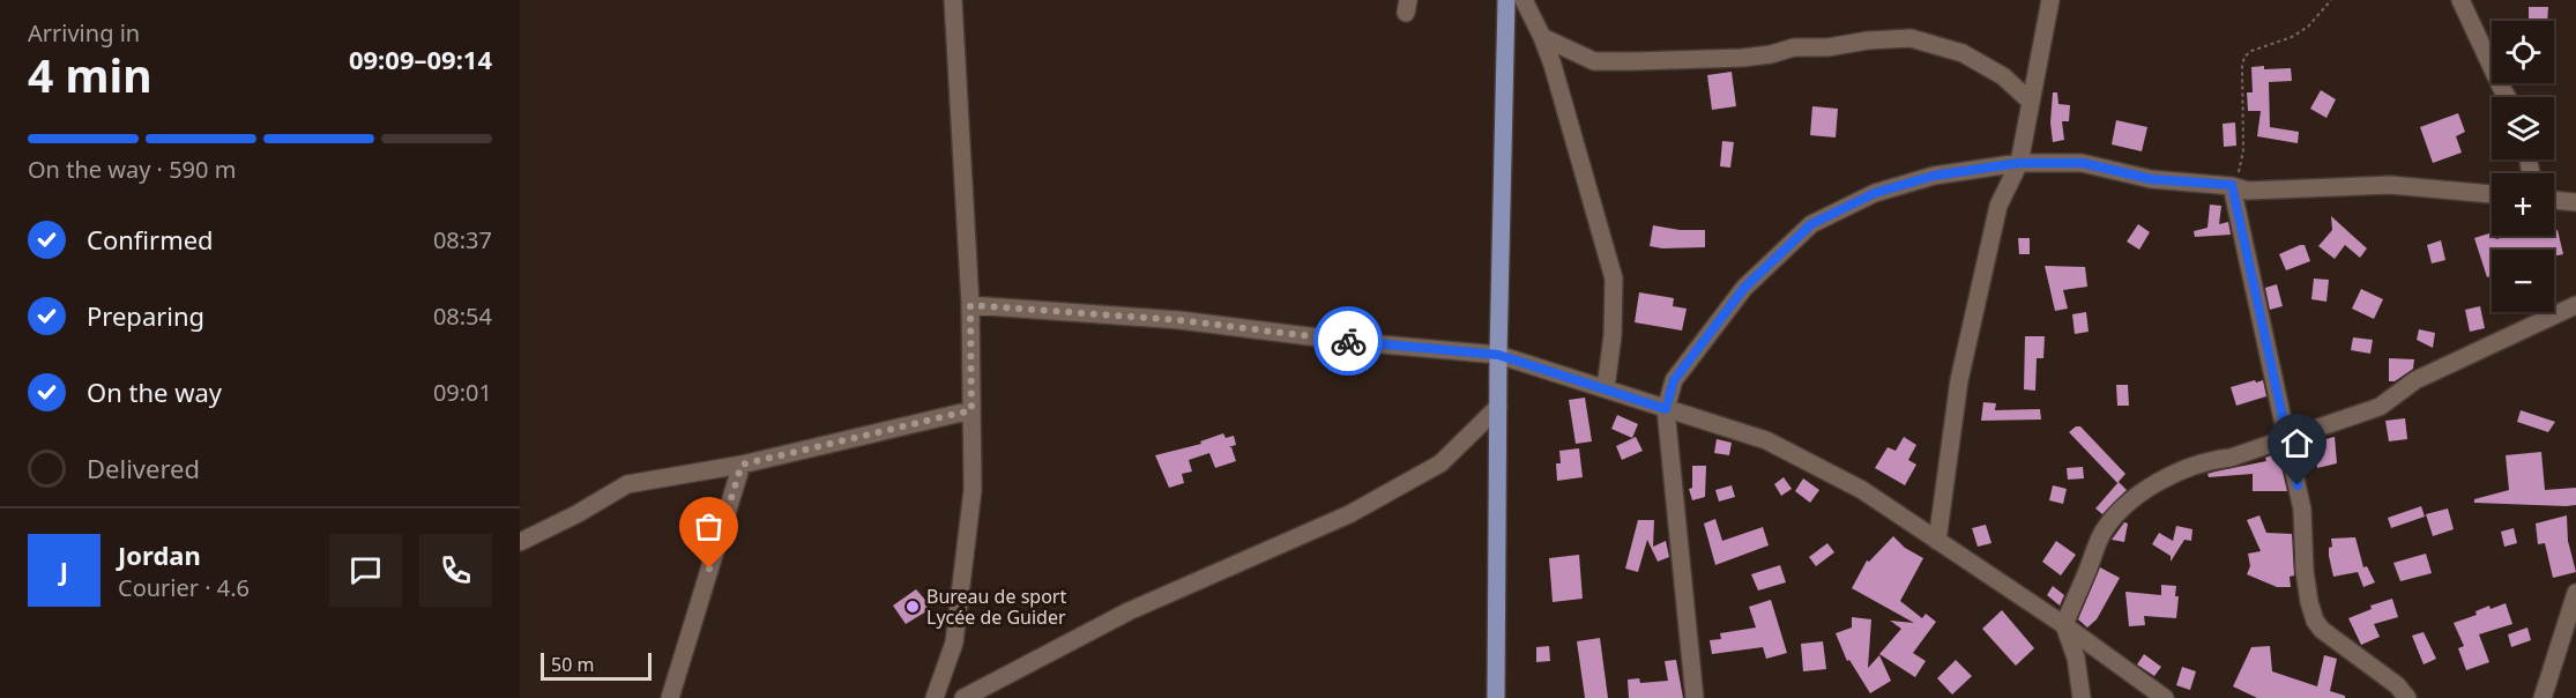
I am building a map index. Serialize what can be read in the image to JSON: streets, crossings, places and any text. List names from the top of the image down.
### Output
{
  "places": ["Bureau de sport Lycée de Guider"],
  "scale_bar": "50 m",
  "page": {
    "heading": ["4 min", "Arriving in", "09:09–09:14"],
    "panel": ["Jordan", "Courier · 4.6"],
    "map_buttons": ["+", "−"],
    "bar": "On the way · 590 m",
    "list": [
      ["Confirmed", "08:37"],
      ["Preparing", "08:54"],
      ["On the way", "09:01"],
      "Delivered"
    ],
    "round": "J",
    "scale": "50 m"
  }
}
